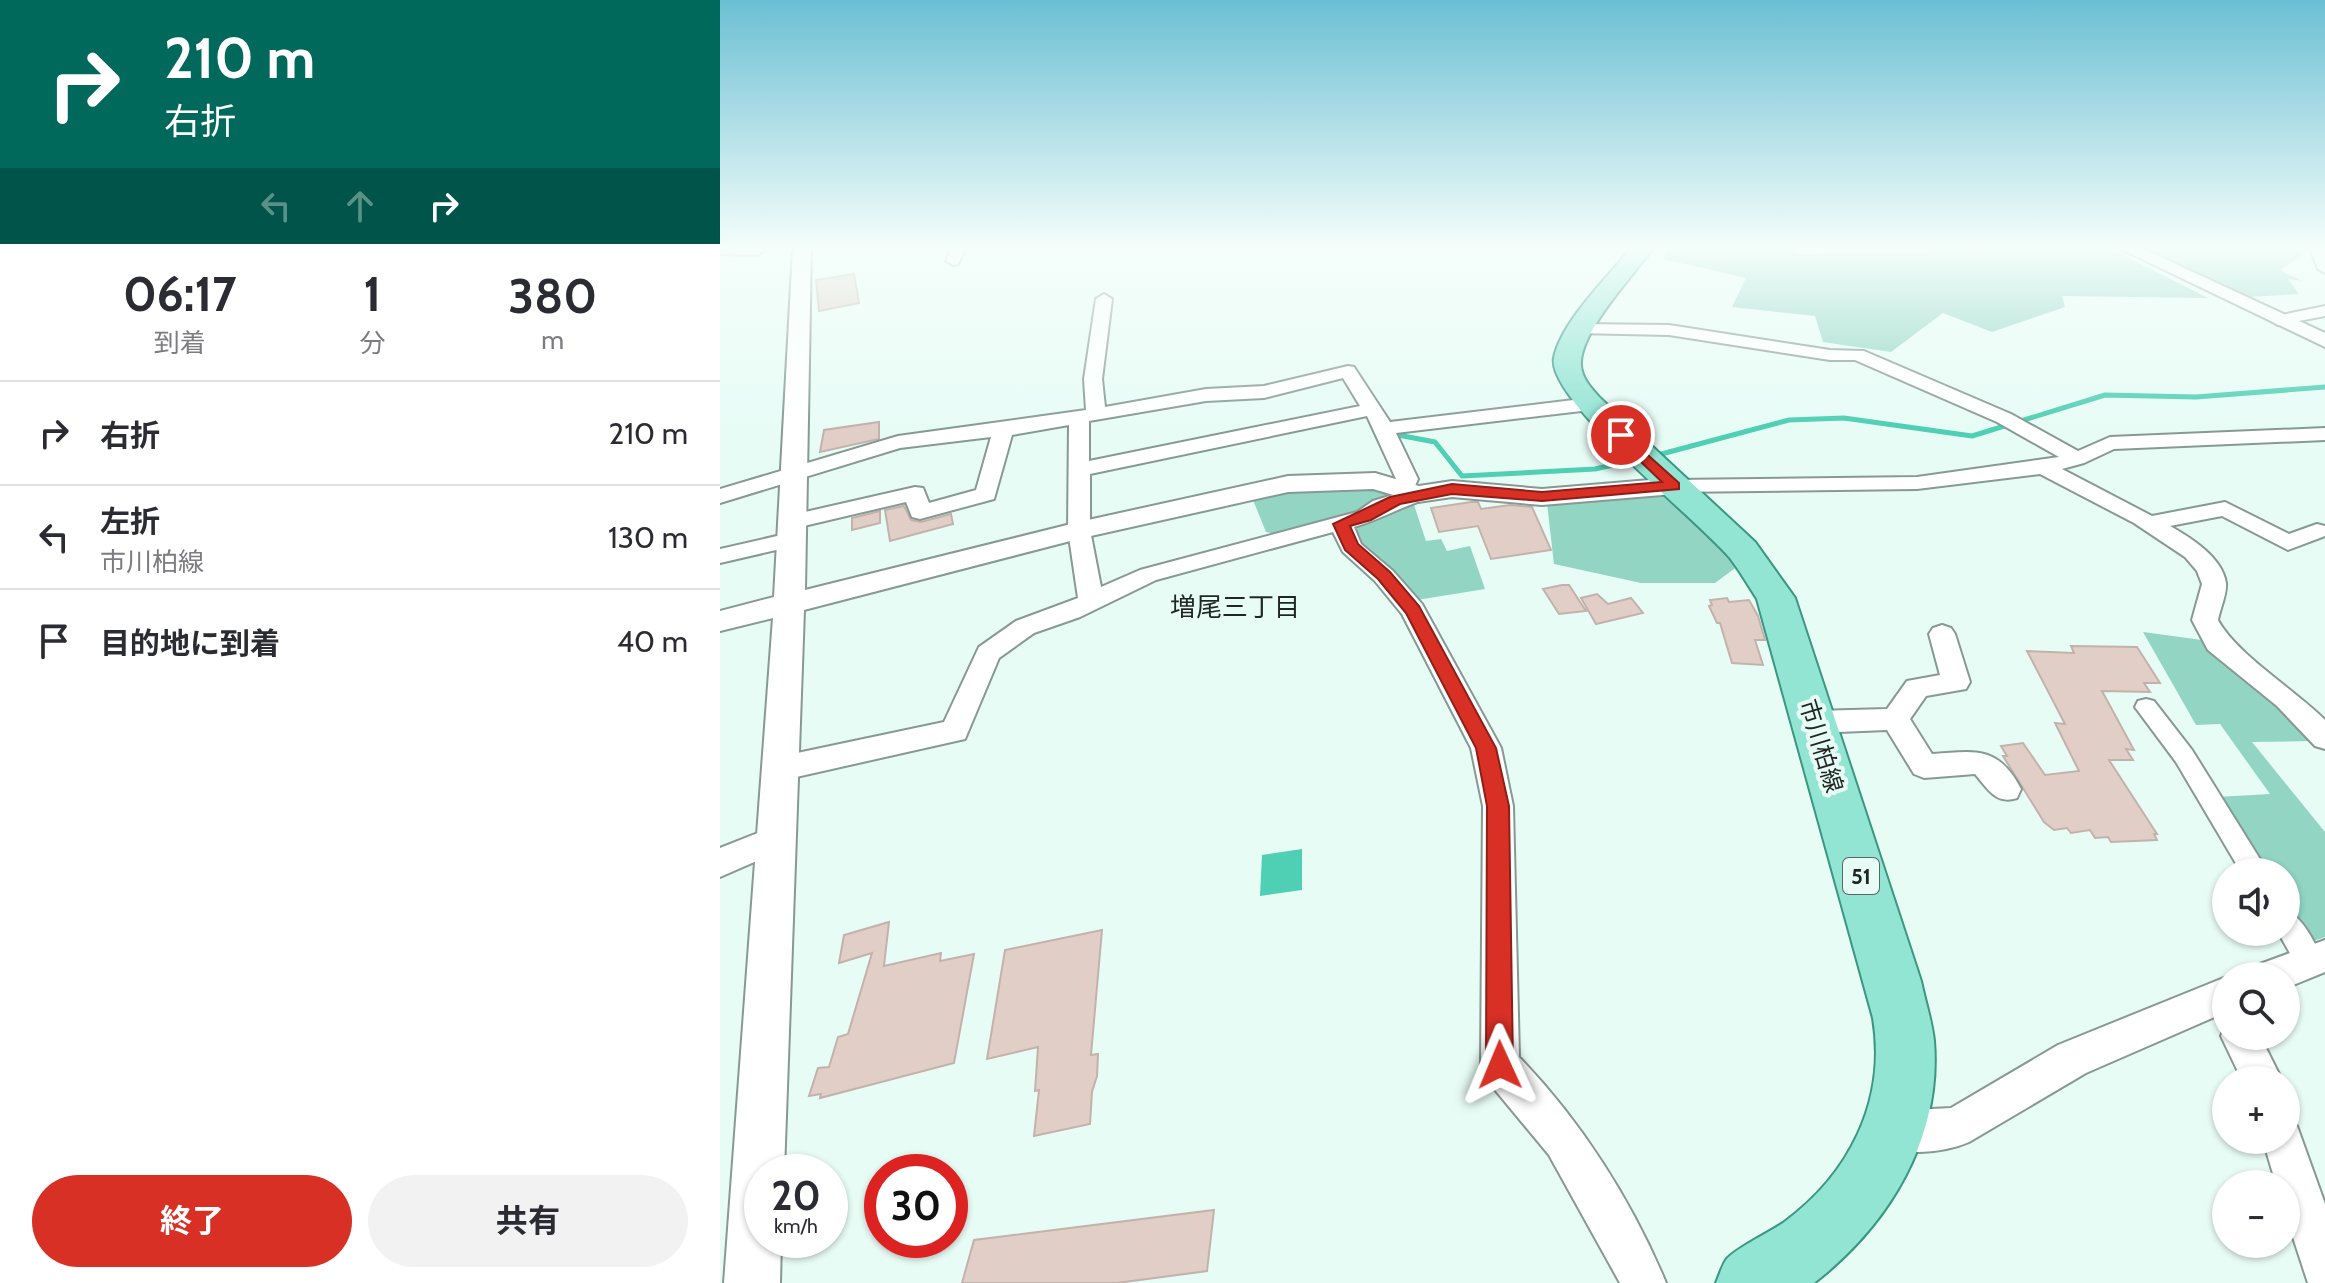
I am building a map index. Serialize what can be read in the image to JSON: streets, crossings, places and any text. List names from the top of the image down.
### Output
{
  "streets": {
    "main road": ["市川柏線", "51"]
  },
  "districts": ["増尾三丁目"],
  "page": {
    "turn": ["210 m", "右折"],
    "eta": [
      "06:17",
      "到着",
      "1",
      "分",
      "380",
      "m"
    ],
    "list": [
      {
        "name": "右折",
        "value": "210 m"
      },
      {
        "name": "左折",
        "note": "市川柏線",
        "value": "130 m"
      },
      {
        "name": "目的地に到着",
        "value": "40 m"
      }
    ],
    "map_buttons": ["+", "−"],
    "speed": "20 km/h",
    "limit": "30",
    "buttons": ["終了", "共有"]
  }
}
